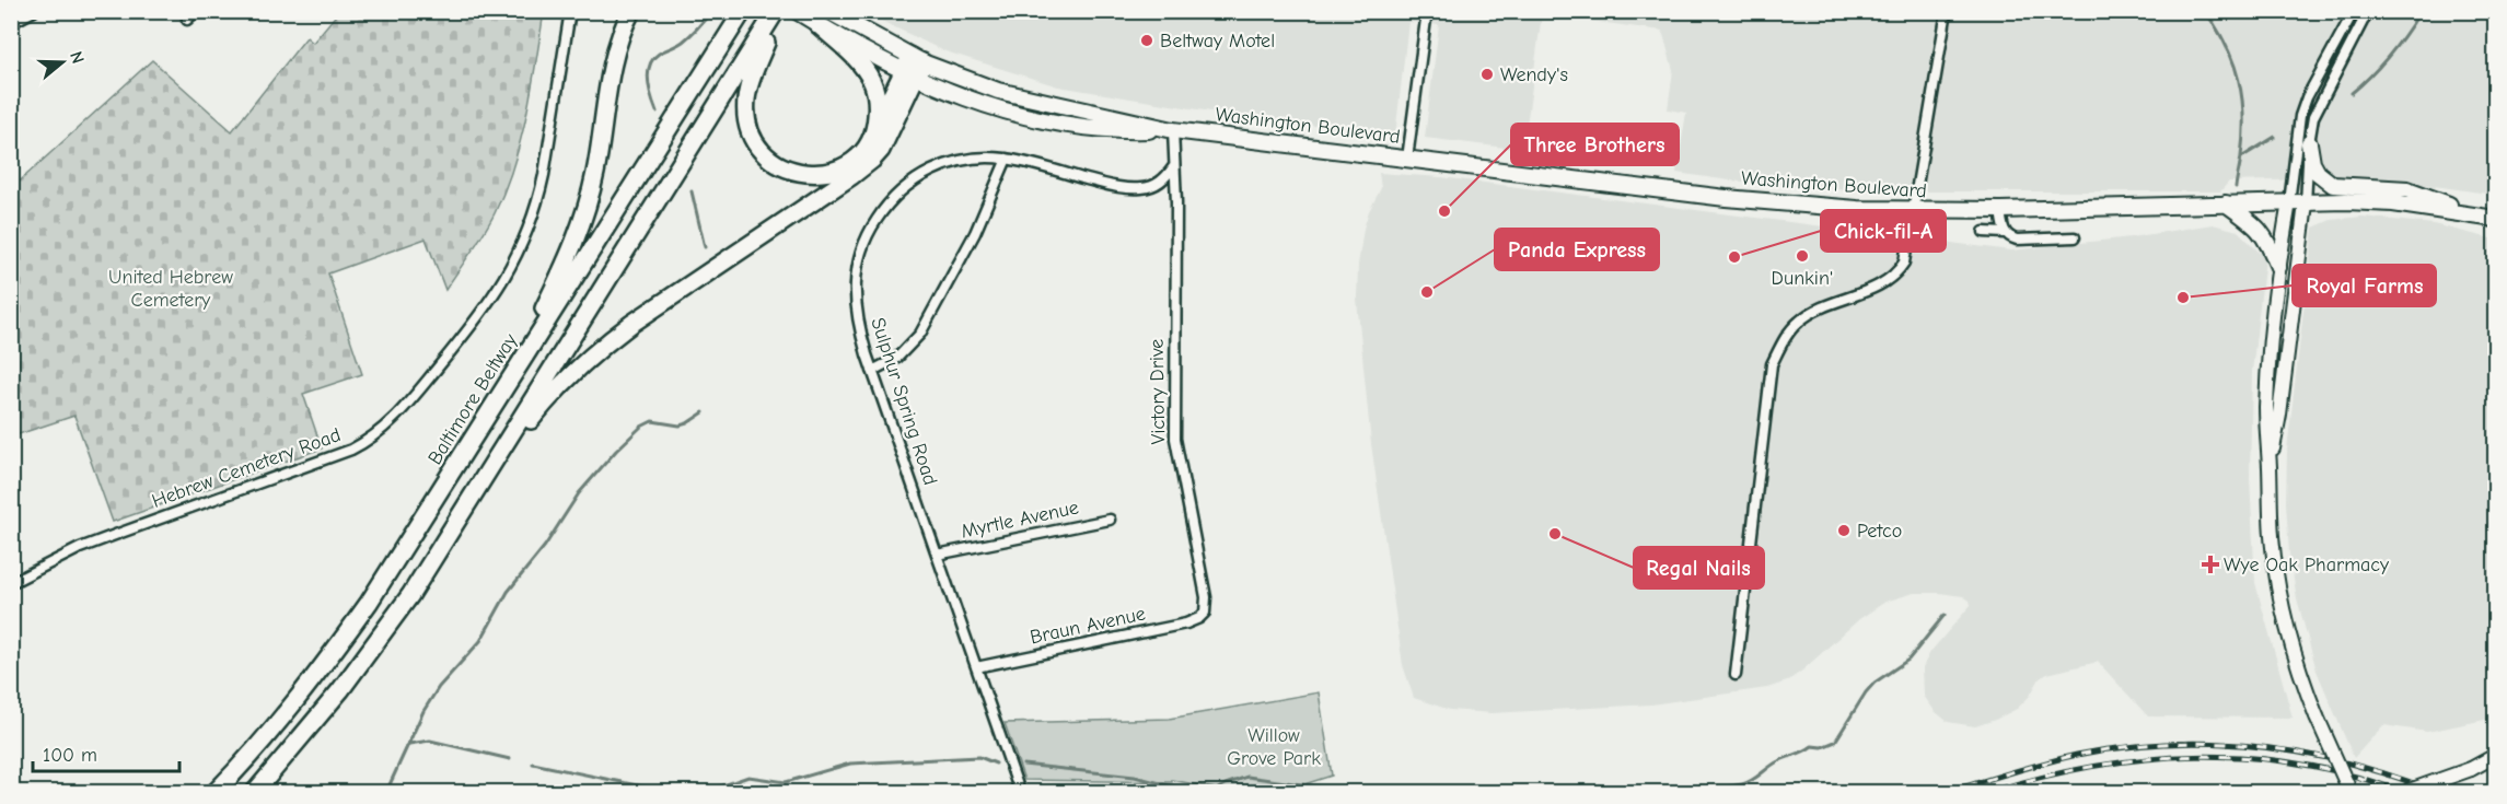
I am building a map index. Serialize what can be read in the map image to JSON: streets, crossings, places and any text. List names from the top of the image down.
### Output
{
  "streets": {
    "highway": ["Baltimore Beltway"],
    "main road": ["Washington Boulevard"],
    "street": [
      "Victory Drive",
      "Sulphur Spring Road",
      "Hebrew Cemetery Road",
      "Myrtle Avenue",
      "Braun Avenue"
    ]
  },
  "crossings": [
    ["Victory Drive", "Sulphur Spring Road"],
    ["Victory Drive", "Braun Avenue"],
    ["Sulphur Spring Road", "Myrtle Avenue"],
    ["Sulphur Spring Road", "Braun Avenue"]
  ],
  "parks": ["United Hebrew Cemetery", "Willow Grove Park"],
  "places": {
    "other": [
      "Beltway Motel",
      "Wendy's",
      "Three Brothers",
      "Dunkin'",
      "Chick-fil-A",
      "Panda Express",
      "Royal Farms",
      "Petco",
      "Regal Nails"
    ],
    "health": ["Wye Oak Pharmacy"]
  },
  "scale_bar": "100 m",
  "north": "right"
}
